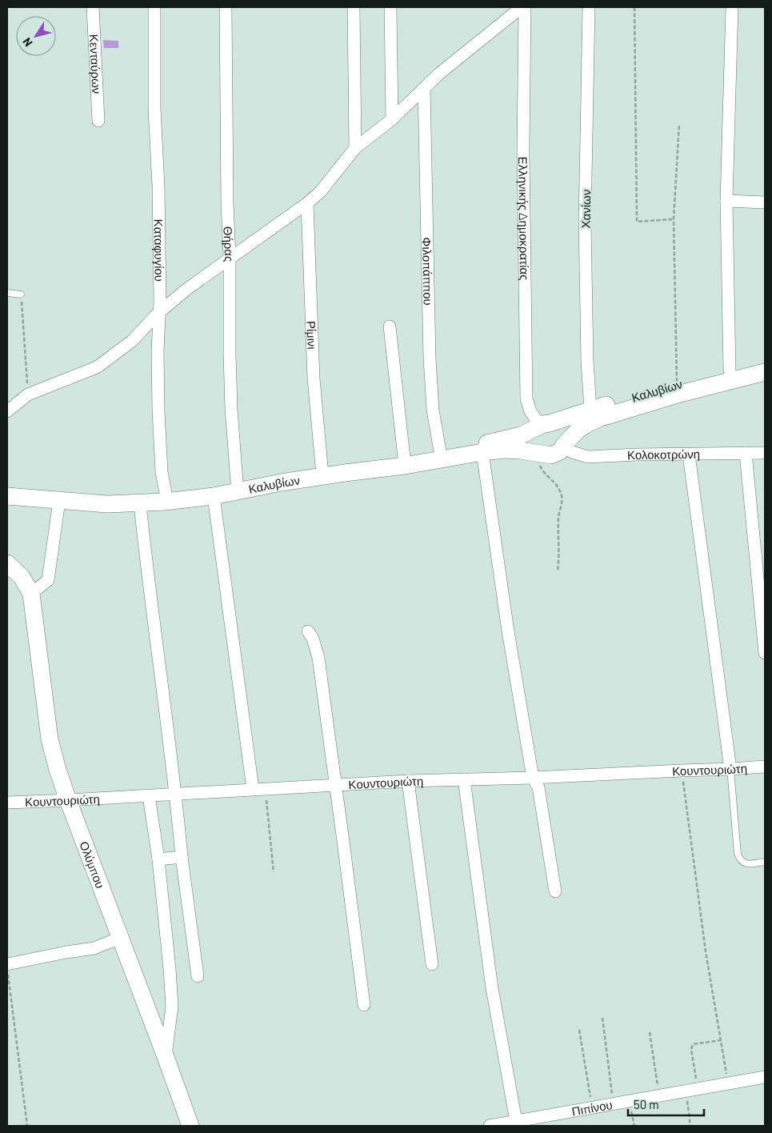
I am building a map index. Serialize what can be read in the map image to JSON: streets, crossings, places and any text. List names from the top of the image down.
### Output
{
  "streets": {
    "main road": ["Καλυβίων", "Ολύμπου"],
    "street": [
      "Κενταύρων",
      "Χανίων",
      "Ελληνικής Δημοκρατίας",
      "Θήρας",
      "Καταφυγίου",
      "Φιλοπάππου",
      "Ρίμινι",
      "Κολοκοτρώνη",
      "Κουντουριώτη",
      "Πιπίνου"
    ]
  },
  "crossings": [
    ["Χανίων", "Καλυβίων"],
    ["Ελληνικής Δημοκρατίας", "Καλυβίων"],
    ["Ελληνικής Δημοκρατίας", "Κολοκοτρώνη"],
    ["Θήρας", "Καλυβίων"],
    ["Καταφυγίου", "Καλυβίων"],
    ["Φιλοπάππου", "Καλυβίων"],
    ["Ρίμινι", "Καλυβίων"],
    ["Καλυβίων", "Κολοκοτρώνη"],
    ["Κουντουριώτη", "Ολύμπου"]
  ],
  "scale_bar": "50 m",
  "north": "bottom left"
}
